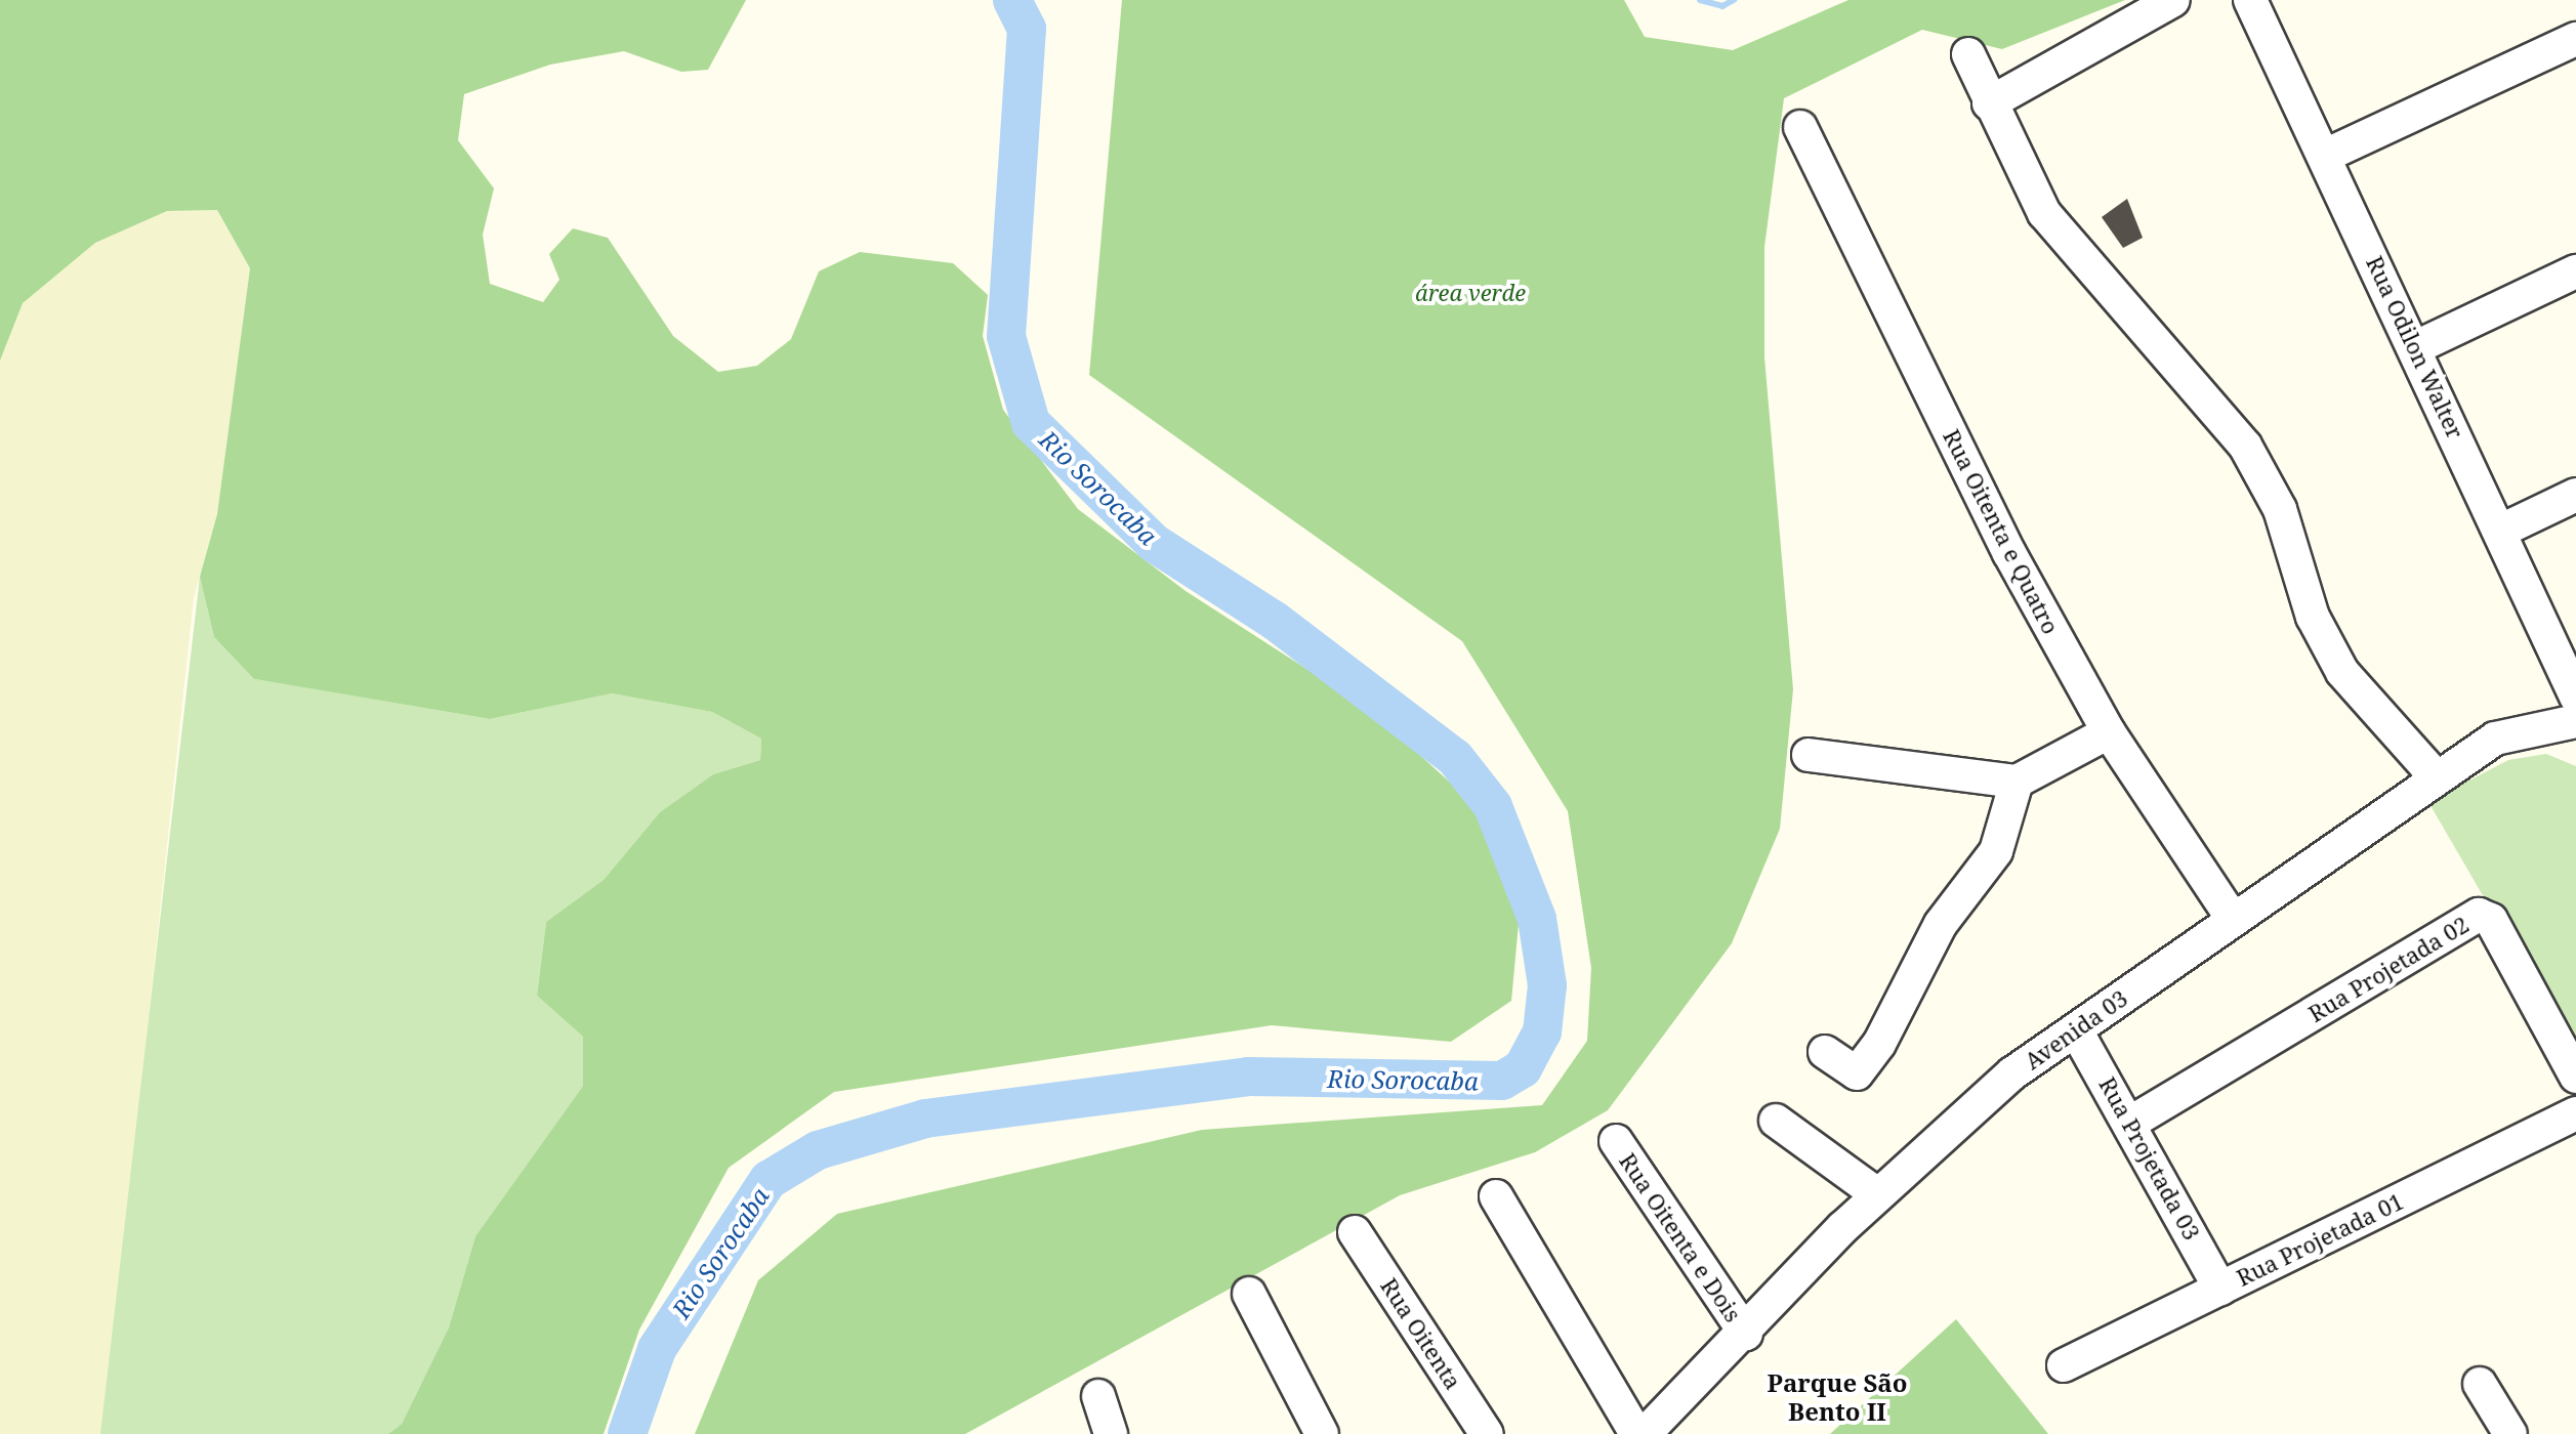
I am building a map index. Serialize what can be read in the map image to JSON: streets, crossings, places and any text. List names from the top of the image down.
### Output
{
  "streets": {
    "street": [
      "Rua Odilon Walter",
      "Rua Oitenta e Quatro",
      "Rua Projetada 02",
      "Avenida 03",
      "Rua Projetada 03",
      "Rua Oitenta e Dois",
      "Rua Projetada 01",
      "Rua Oitenta"
    ]
  },
  "crossings": [
    ["Rua Oitenta e Quatro", "Avenida 03"],
    ["Rua Projetada 02", "Rua Projetada 03"],
    ["Avenida 03", "Rua Projetada 03"],
    ["Avenida 03", "Rua Oitenta e Dois"],
    ["Rua Projetada 03", "Rua Projetada 01"]
  ],
  "districts": ["Parque São Bento II"],
  "water": ["Rio Sorocaba"],
  "parks": ["área verde"]
}
